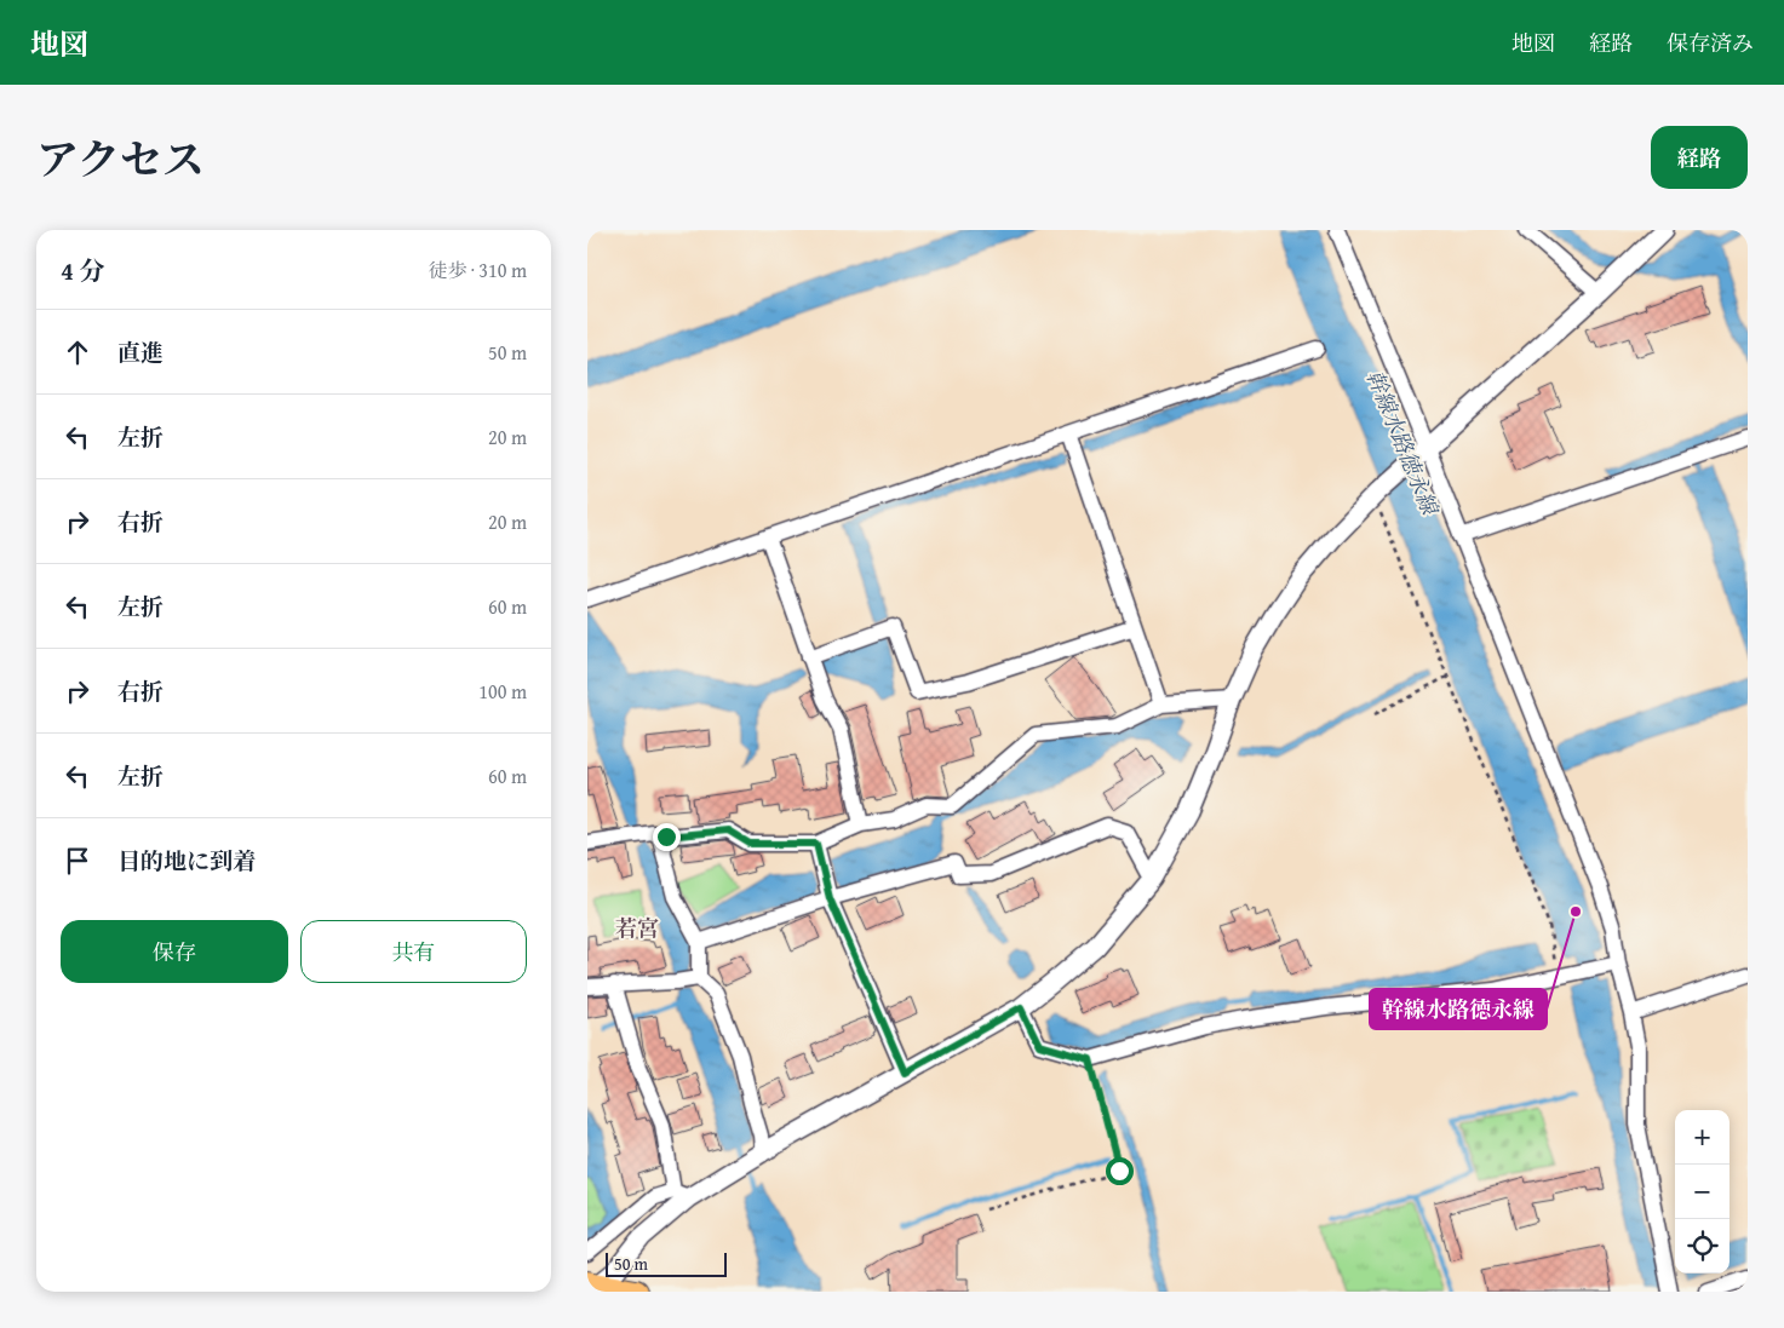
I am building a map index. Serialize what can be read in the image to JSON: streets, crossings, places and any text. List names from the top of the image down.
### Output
{
  "districts": ["若宮"],
  "water": ["幹線水路徳永線"],
  "places": ["幹線水路徳永線"],
  "scale_bar": "50 m",
  "page": {
    "header": "地図",
    "nav": ["地図", "経路", "保存済み"],
    "title": "アクセス",
    "buttons": [
      "経路",
      ["保存", "共有"]
    ],
    "heading": ["4 分", "徒歩 · 310 m"],
    "list": [
      ["直進", "50 m"],
      ["左折", "20 m"],
      ["右折", "20 m"],
      ["左折", "60 m"],
      ["右折", "100 m"],
      ["左折", "60 m"],
      "目的地に到着"
    ],
    "map_buttons": ["+", "−"],
    "scale": "50 m"
  }
}
